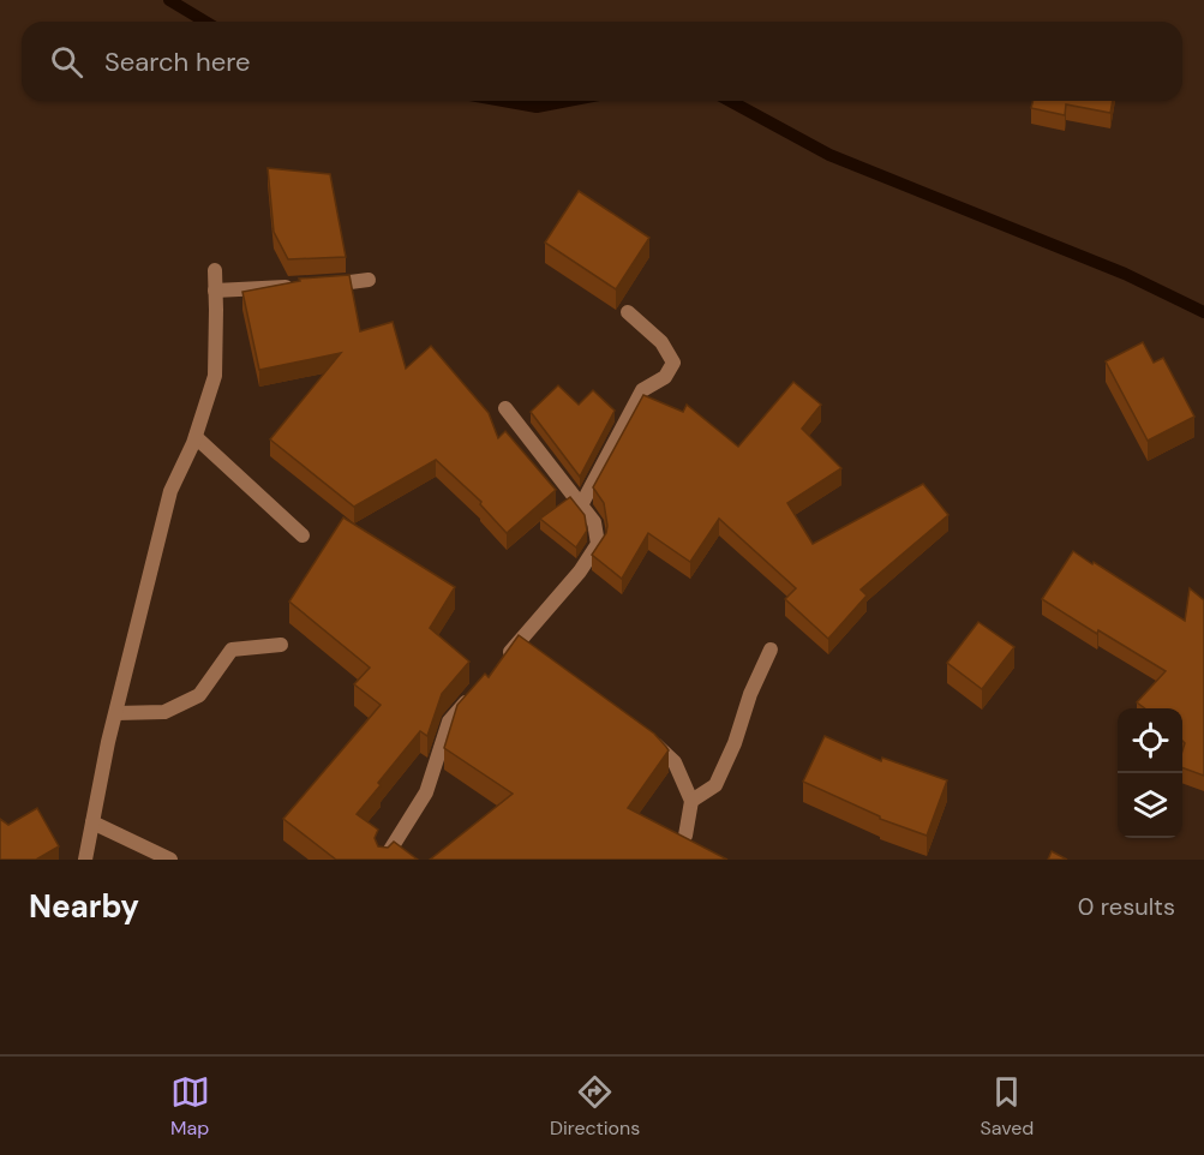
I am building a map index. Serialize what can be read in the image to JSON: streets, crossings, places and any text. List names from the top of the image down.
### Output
{
  "page": {
    "search": "Search here",
    "heading": ["Nearby", "0 results"],
    "nav": ["Map", "Directions", "Saved"]
  }
}
